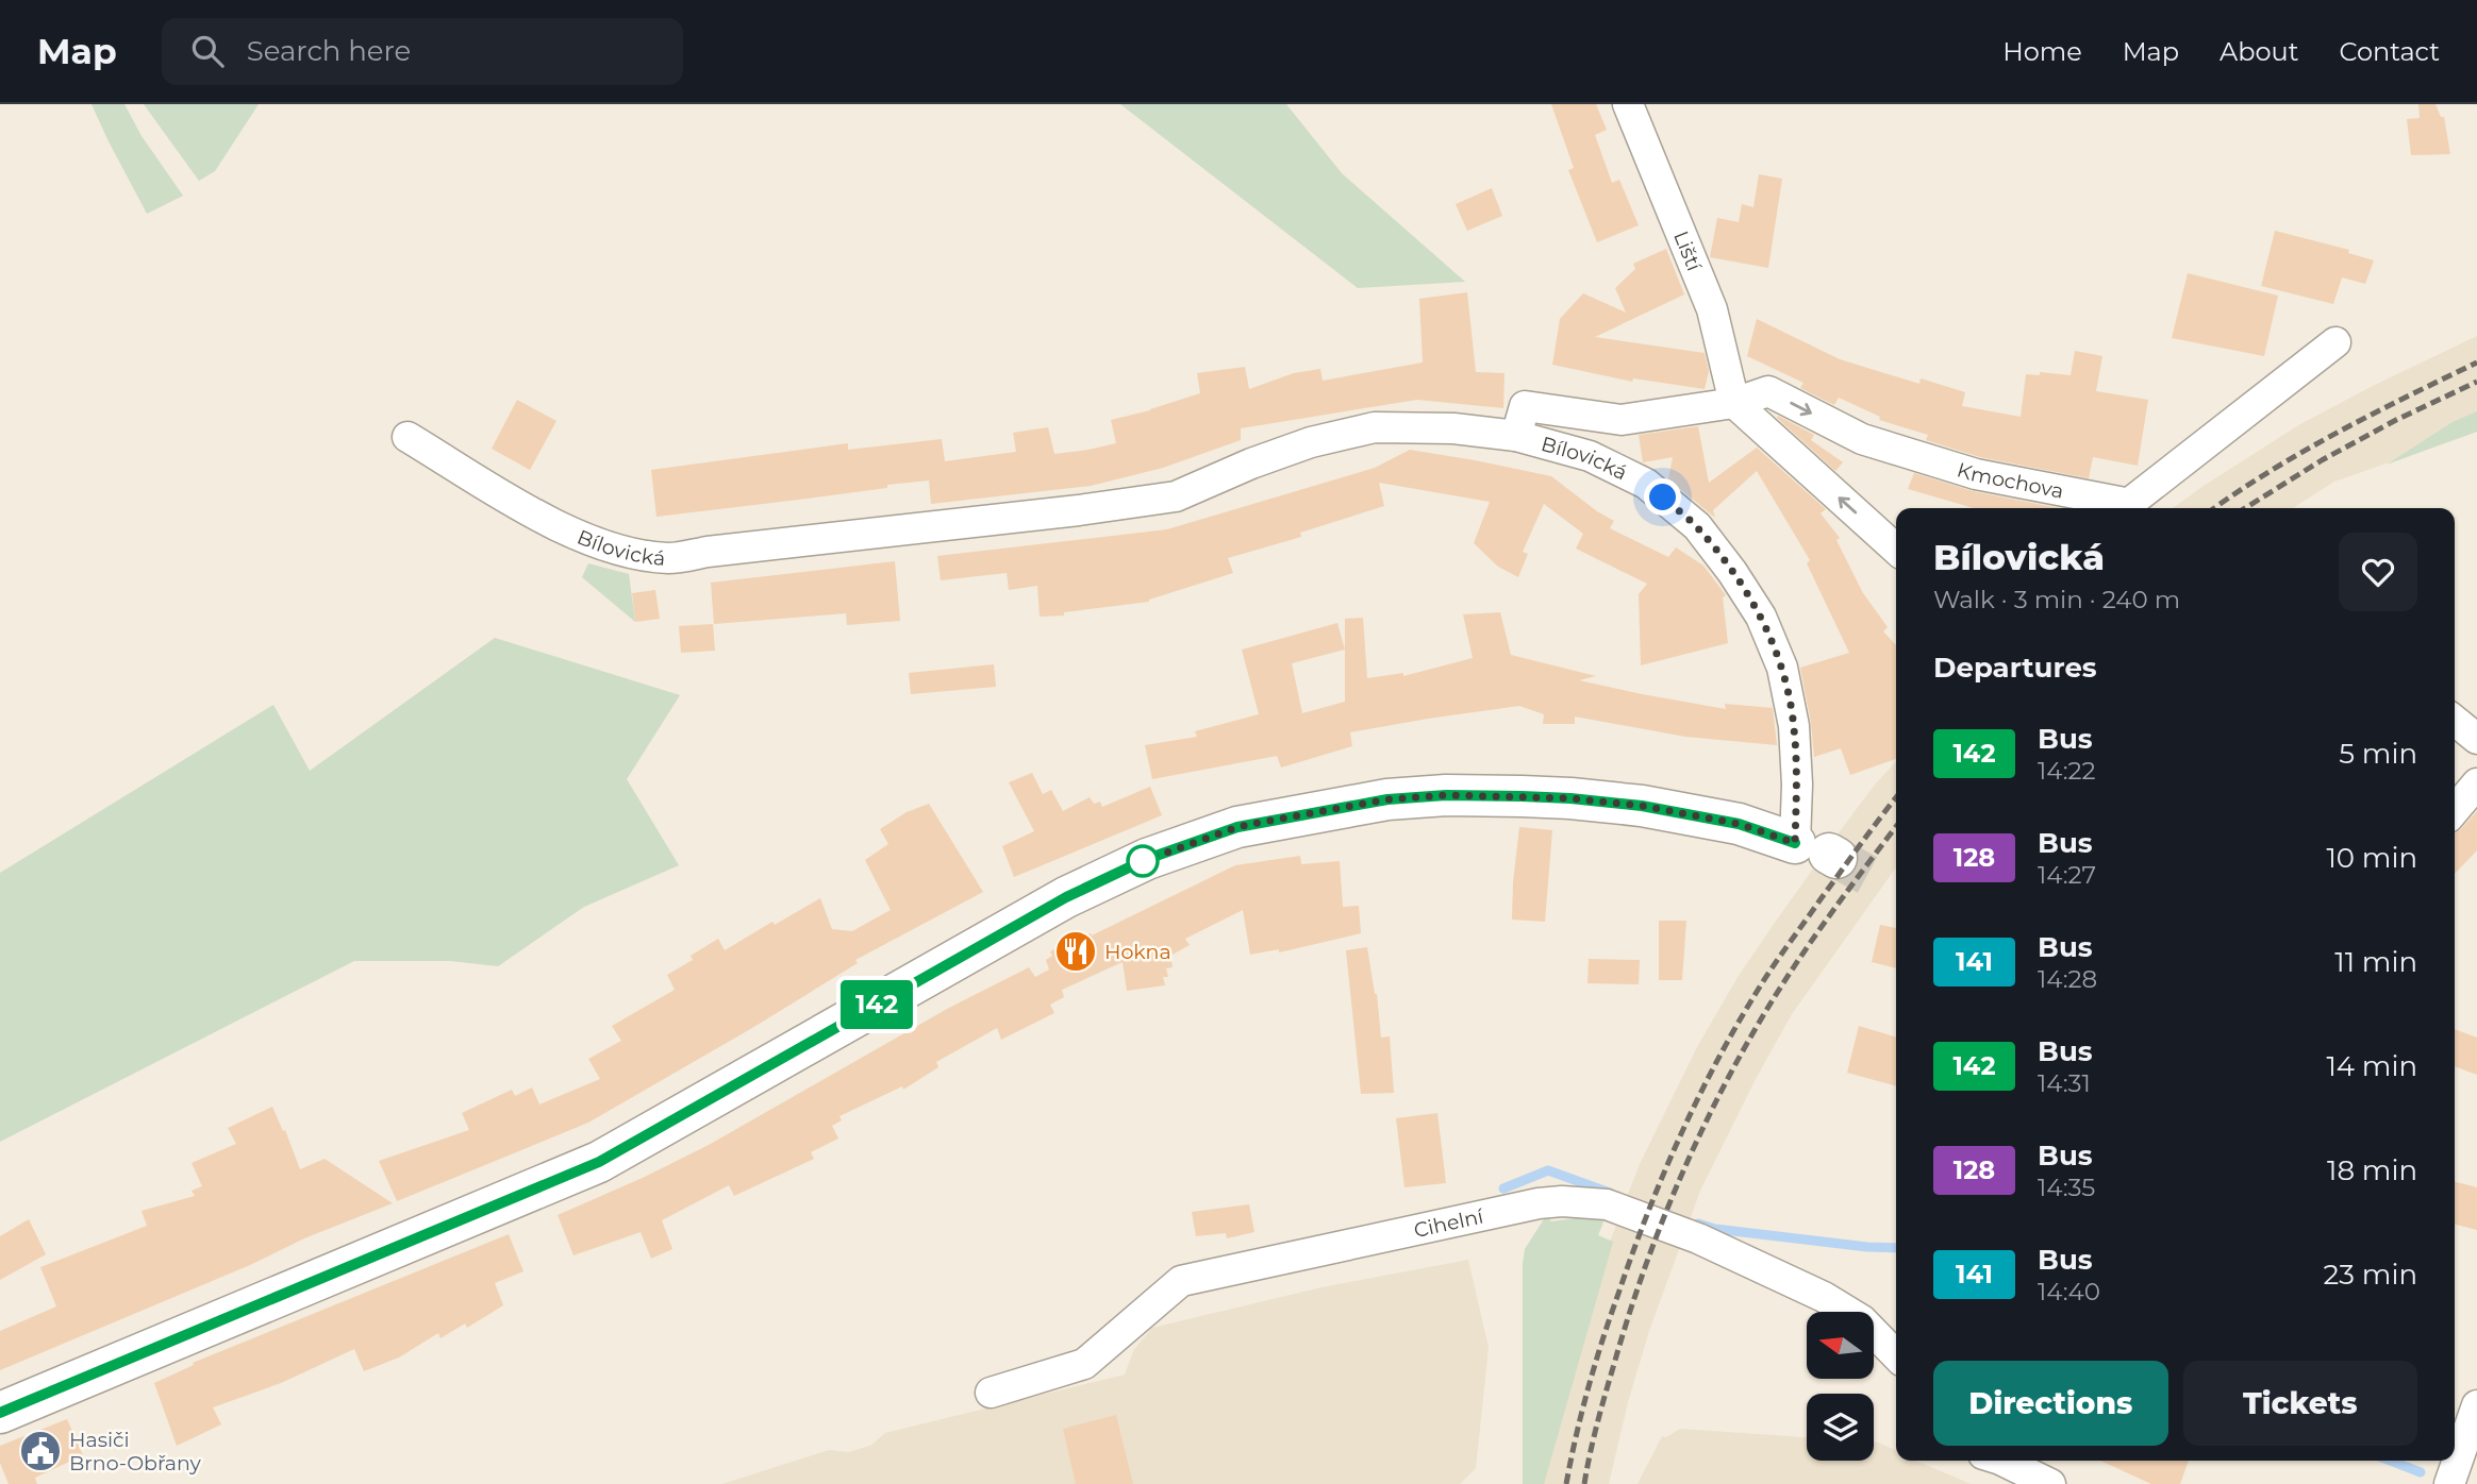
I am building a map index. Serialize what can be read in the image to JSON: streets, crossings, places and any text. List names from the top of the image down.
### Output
{
  "streets": {
    "street": [
      "Liští",
      "Bílovická",
      "Kmochova",
      "Cihelní"
    ]
  },
  "crossings": [
    ["Liští", "Bílovická"],
    ["Liští", "Kmochova"],
    ["Bílovická", "Kmochova"]
  ],
  "one_way": ["Kmochova"],
  "places": {
    "restaurant": ["Hokna"],
    "public building": ["Hasiči Brno-Obřany"]
  },
  "lines": ["bus line 142"],
  "north": "left",
  "page": {
    "header": "Map",
    "search": "Search here",
    "nav": [
      "Home",
      "Map",
      "About",
      "Contact"
    ],
    "on_map": "142",
    "heading": [
      ["Bílovická", "Walk · 3 min · 240 m"],
      "Departures"
    ],
    "list": [
      {
        "mark": "142",
        "name": "Bus",
        "note": "14:22",
        "value": "5 min"
      },
      {
        "mark": "128",
        "name": "Bus",
        "note": "14:27",
        "value": "10 min"
      },
      {
        "mark": "141",
        "name": "Bus",
        "note": "14:28",
        "value": "11 min"
      },
      {
        "mark": "142",
        "name": "Bus",
        "note": "14:31",
        "value": "14 min"
      },
      {
        "mark": "128",
        "name": "Bus",
        "note": "14:35",
        "value": "18 min"
      },
      {
        "mark": "141",
        "name": "Bus",
        "note": "14:40",
        "value": "23 min"
      }
    ],
    "buttons": ["Directions", "Tickets"]
  }
}
